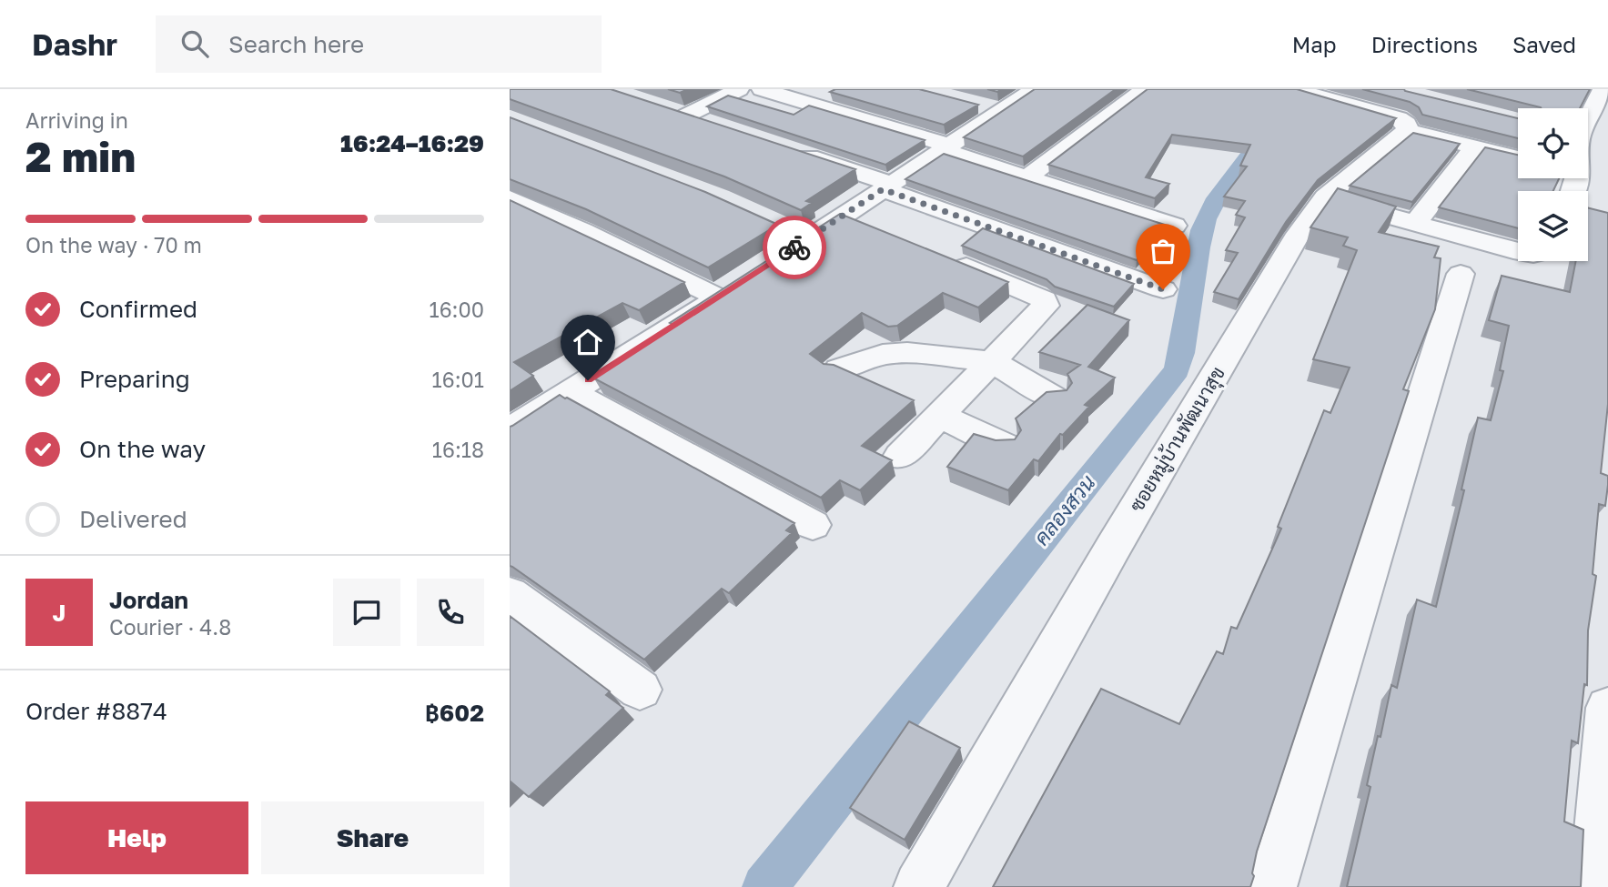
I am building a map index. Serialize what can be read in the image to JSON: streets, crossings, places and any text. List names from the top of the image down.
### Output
{
  "streets": {
    "street": ["ซอยหมู่บ้านพัฒนาสุข"]
  },
  "water": ["คลองสวน"],
  "page": {
    "header": "Dashr",
    "search": "Search here",
    "nav": ["Map", "Directions", "Saved"],
    "heading": ["2 min", "Arriving in", "16:24–16:29"],
    "panel": [
      "Jordan",
      "Courier · 4.8",
      "Order #8874",
      "฿602"
    ],
    "bar": "On the way · 70 m",
    "list": [
      ["Confirmed", "16:00"],
      ["Preparing", "16:01"],
      ["On the way", "16:18"],
      "Delivered"
    ],
    "round": "J",
    "buttons": ["Help", "Share"]
  }
}
